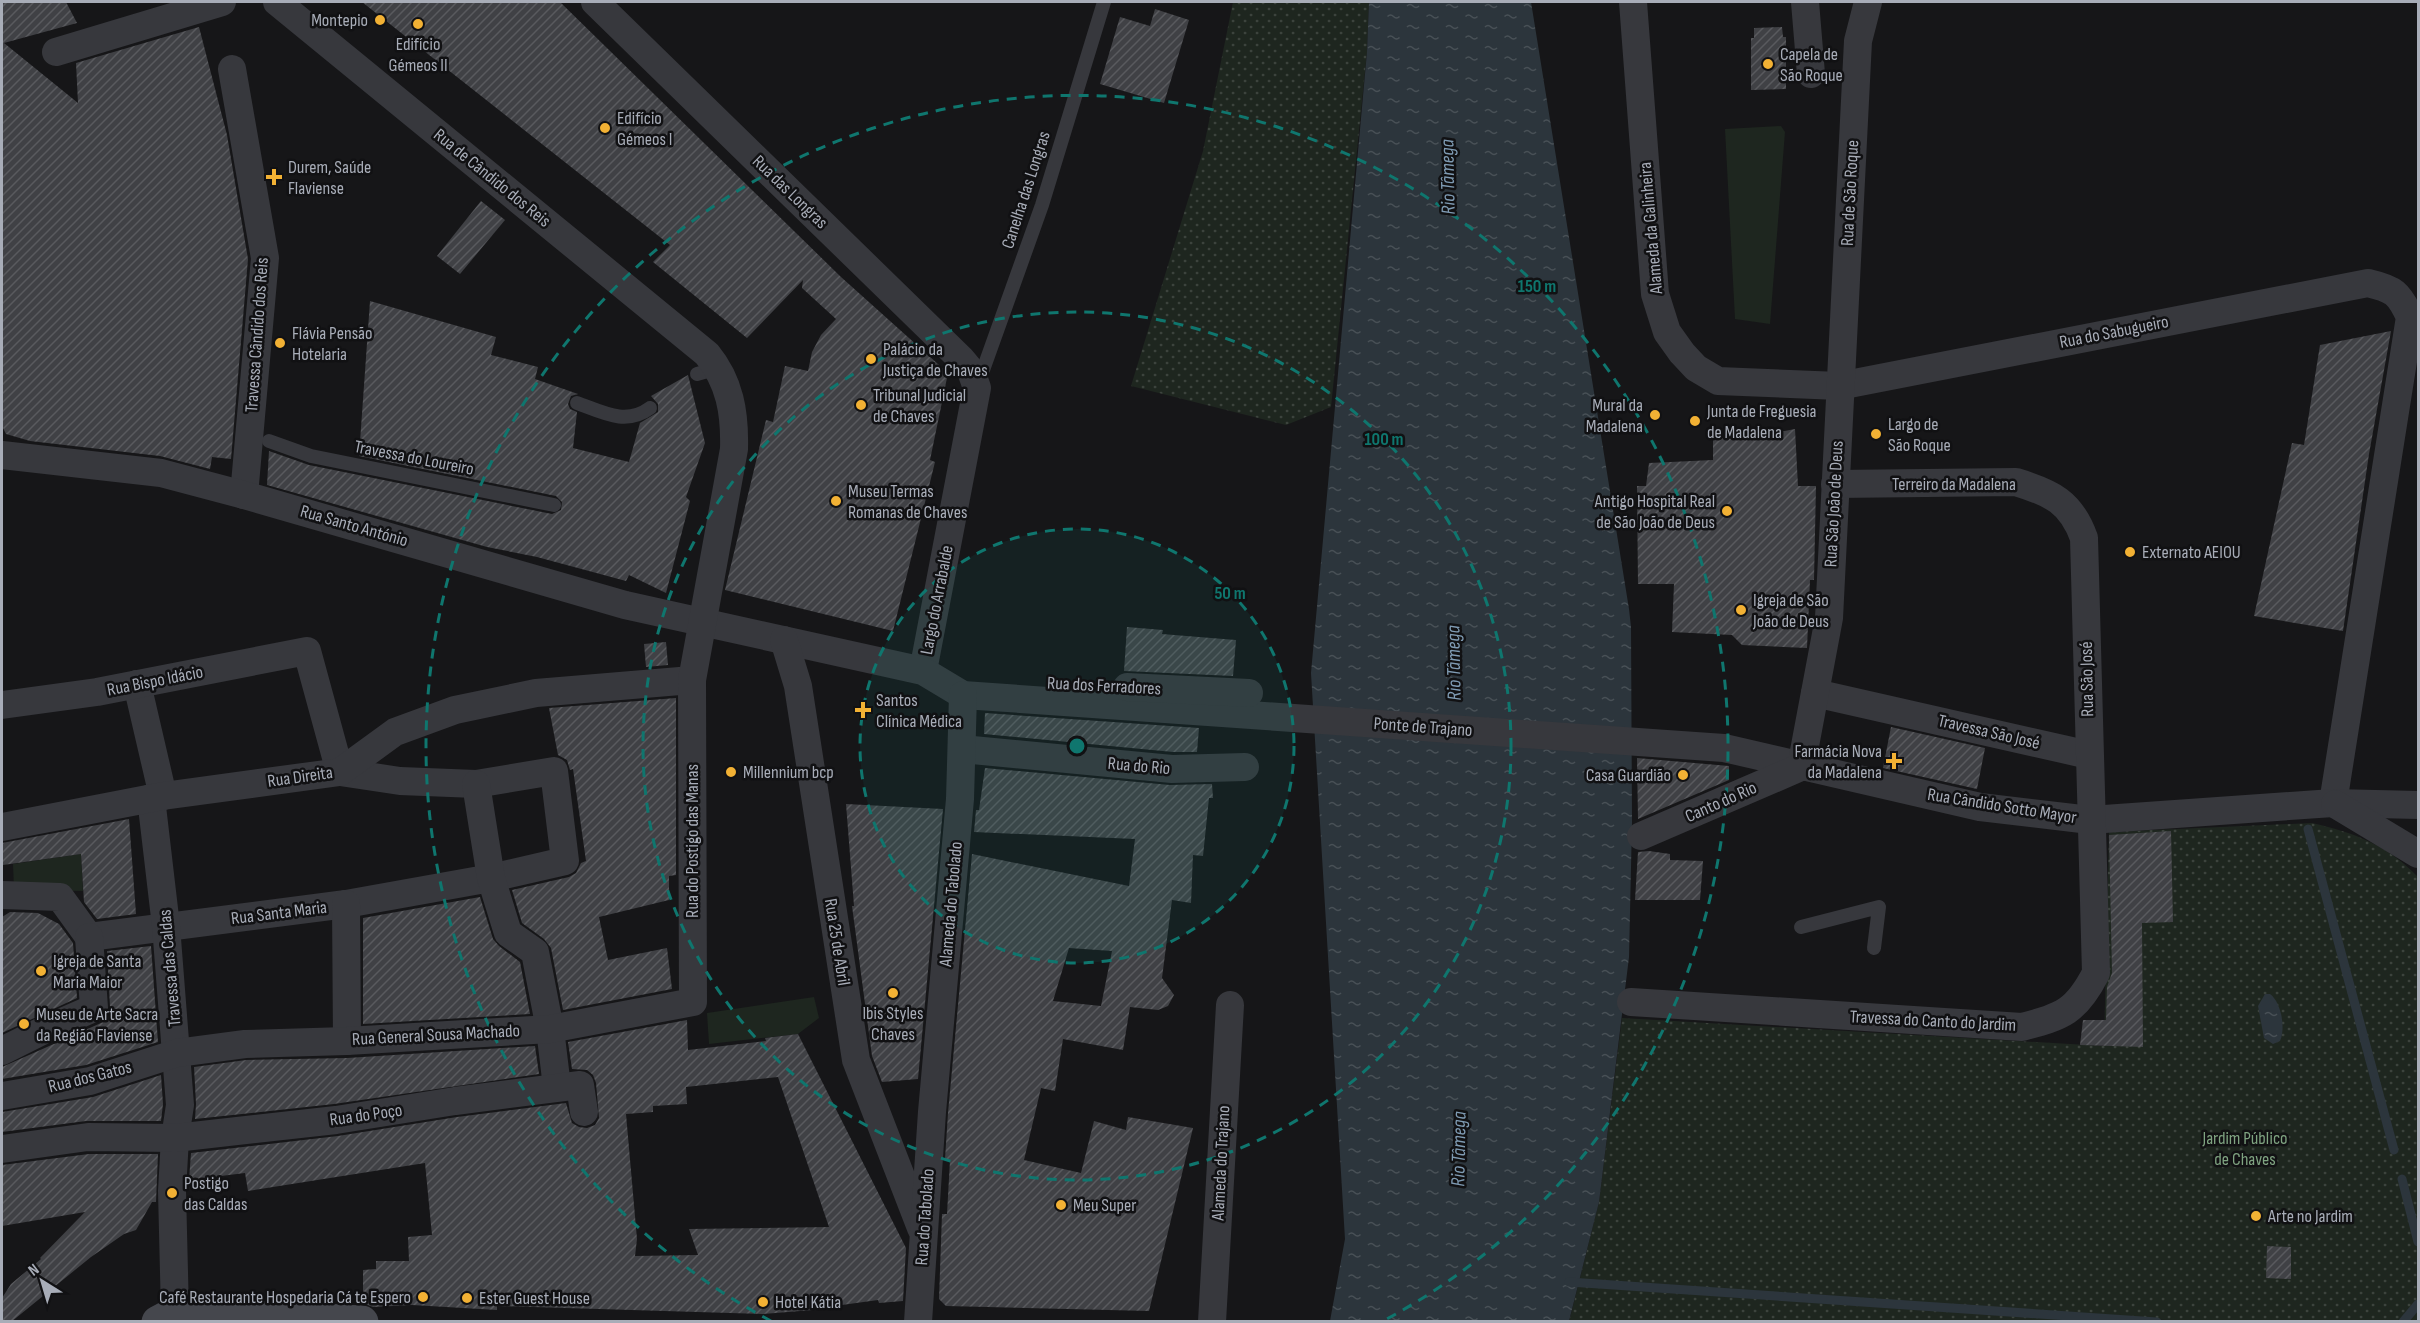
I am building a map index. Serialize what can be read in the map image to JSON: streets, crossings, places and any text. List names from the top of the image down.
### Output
{
  "streets": {
    "street": [
      "Rua de Cândido dos Reis",
      "Rua das Longras",
      "Rua de São Roque",
      "Alameda da Galinheira",
      "Rua do Sabugueiro",
      "Travessa Cândido dos Reis",
      "Terreiro da Madalena",
      "Rua São João de Deus",
      "Rua Santo António",
      "Largo do Arrabalde",
      "Rua São José",
      "Rua Bispo Idácio",
      "Rua dos Ferradores",
      "Ponte de Trajano",
      "Travessa São José",
      "Rua do Rio",
      "Rua Direita",
      "Canto do Rio",
      "Rua Cândido Sotto Mayor",
      "Rua do Postigo das Manas",
      "Alameda do Tabolado",
      "Rua Santa Maria",
      "Rua 25 de Abril",
      "Travessa das Caldas",
      "Travessa do Canto do Jardim",
      "Rua General Sousa Machado",
      "Rua dos Gatos",
      "Rua do Poço",
      "Alameda do Trajano",
      "Rua do Tabolado"
    ],
    "lane": ["Canelha das Longras", "Travessa do Loureiro"]
  },
  "crossings": [
    ["Rua de Cândido dos Reis", "Rua Santo António"],
    ["Rua de Cândido dos Reis", "Largo do Arrabalde"],
    ["Canelha das Longras", "Rua das Longras"],
    ["Canelha das Longras", "Largo do Arrabalde"],
    ["Rua das Longras", "Largo do Arrabalde"],
    ["Rua de São Roque", "Alameda da Galinheira"],
    ["Rua de São Roque", "Rua do Sabugueiro"],
    ["Rua de São Roque", "Rua São João de Deus"],
    ["Alameda da Galinheira", "Rua do Sabugueiro"],
    ["Alameda da Galinheira", "Rua São João de Deus"],
    ["Rua do Sabugueiro", "Rua São João de Deus"],
    ["Rua do Sabugueiro", "Rua Cândido Sotto Mayor"],
    ["Travessa Cândido dos Reis", "Rua Santo António"],
    ["Terreiro da Madalena", "Rua São João de Deus"],
    ["Terreiro da Madalena", "Rua São José"],
    ["Rua São João de Deus", "Travessa São José"],
    ["Rua São João de Deus", "Canto do Rio"],
    ["Rua São João de Deus", "Rua Cândido Sotto Mayor"],
    ["Rua Santo António", "Largo do Arrabalde"],
    ["Largo do Arrabalde", "Rua dos Ferradores"],
    ["Largo do Arrabalde", "Ponte de Trajano"],
    ["Largo do Arrabalde", "Alameda do Tabolado"],
    ["Largo do Arrabalde", "Rua 25 de Abril"],
    ["Rua São José", "Travessa São José"],
    ["Rua São José", "Rua Cândido Sotto Mayor"],
    ["Rua São José", "Travessa do Canto do Jardim"],
    ["Rua Bispo Idácio", "Rua Direita"],
    ["Rua Bispo Idácio", "Travessa das Caldas"],
    ["Rua dos Ferradores", "Ponte de Trajano"],
    ["Rua dos Ferradores", "Alameda do Tabolado"],
    ["Ponte de Trajano", "Rua Cândido Sotto Mayor"],
    ["Ponte de Trajano", "Alameda do Tabolado"],
    ["Rua do Rio", "Alameda do Tabolado"],
    ["Rua Direita", "Rua do Postigo das Manas"],
    ["Rua Direita", "Travessa das Caldas"],
    ["Canto do Rio", "Rua Cândido Sotto Mayor"],
    ["Rua Cândido Sotto Mayor", "Travessa do Canto do Jardim"],
    ["Rua do Postigo das Manas", "Rua General Sousa Machado"],
    ["Alameda do Tabolado", "Rua do Tabolado"],
    ["Rua Santa Maria", "Travessa das Caldas"],
    ["Rua 25 de Abril", "Rua do Tabolado"],
    ["Travessa das Caldas", "Rua General Sousa Machado"],
    ["Travessa das Caldas", "Rua dos Gatos"],
    ["Travessa das Caldas", "Rua do Poço"],
    ["Rua General Sousa Machado", "Rua dos Gatos"]
  ],
  "water": ["Rio Tâmega"],
  "parks": ["Jardim Público de Chaves"],
  "places": {
    "other": [
      "Montepio",
      "Edifício Gémeos II",
      "Capela de São Roque",
      "Edifício Gémeos I",
      "Flávia Pensão Hotelaria",
      "Palácio da Justiça de Chaves",
      "Tribunal Judicial de Chaves",
      "Mural da Madalena",
      "Junta de Freguesia de Madalena",
      "Largo de São Roque",
      "Museu Termas Romanas de Chaves",
      "Antigo Hospital Real de São João de Deus",
      "Externato AEIOU",
      "Igreja de São João de Deus",
      "Millennium bcp",
      "Casa Guardião",
      "Igreja de Santa Maria Maior",
      "Ibis Styles Chaves",
      "Museu de Arte Sacra da Região Flaviense",
      "Postigo das Caldas",
      "Meu Super",
      "Arte no Jardim",
      "Café Restaurante Hospedaria Cá te Espero",
      "Ester Guest House",
      "Hotel Kátia"
    ],
    "health": ["Durem, Saúde Flaviense", "Santos Clínica Médica", "Farmácia Nova da Madalena"]
  },
  "north": "top left",
  "rings": ["150 m", "100 m", "50 m"]
}
